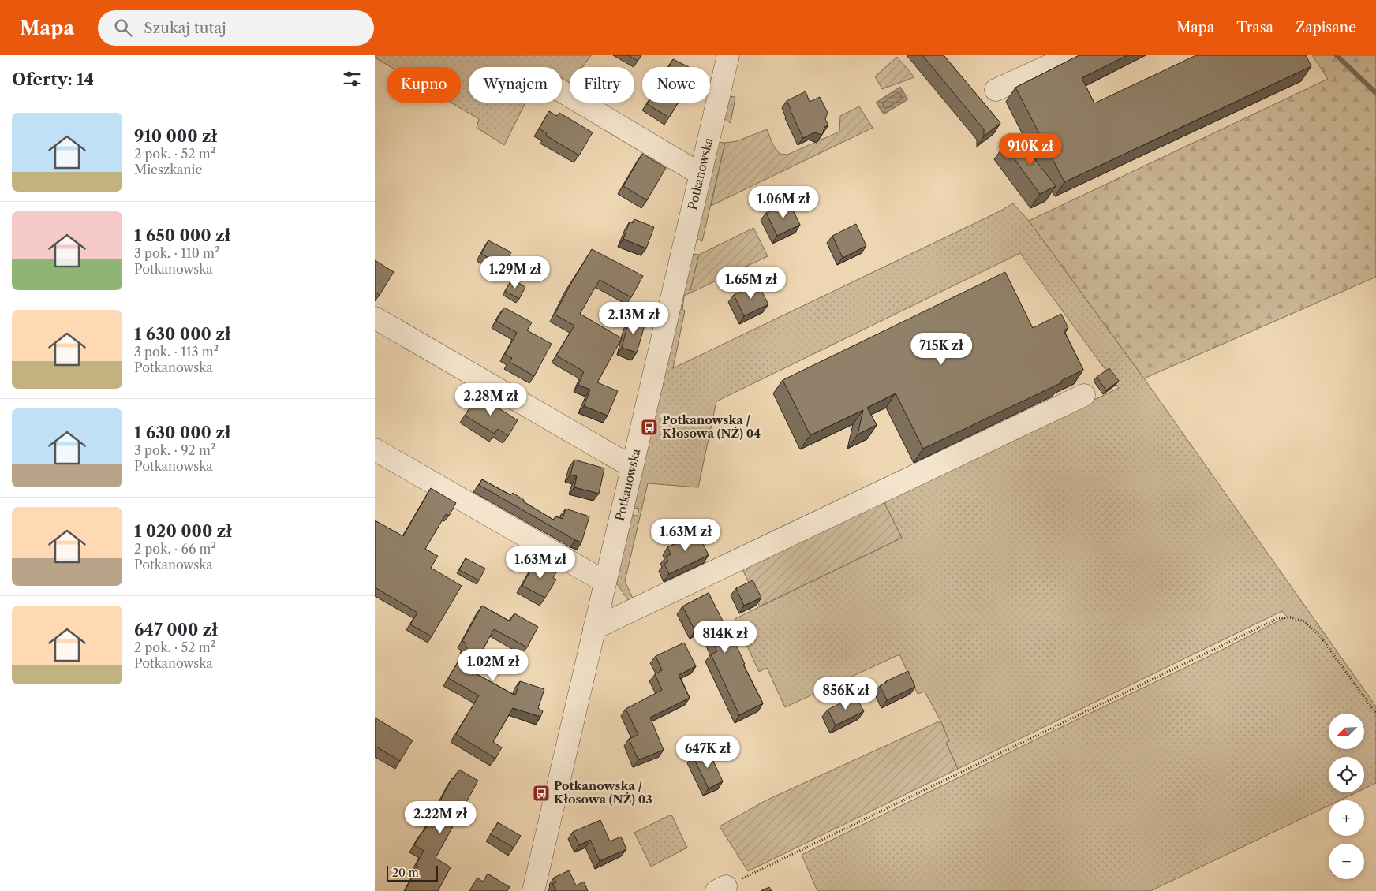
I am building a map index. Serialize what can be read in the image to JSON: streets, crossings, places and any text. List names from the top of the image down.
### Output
{
  "streets": {
    "street": ["Potkanowska"]
  },
  "places": {
    "bus stop": ["Potkanowska / Kłosowa (NŻ) 04", "Potkanowska / Kłosowa (NŻ) 03"]
  },
  "scale_bar": "20 m",
  "north": "bottom left",
  "page": {
    "header": "Mapa",
    "search": "Szukaj tutaj",
    "nav": ["Mapa", "Trasa", "Zapisane"],
    "heading": "Oferty: 14",
    "chip": [
      "Kupno",
      "Wynajem",
      "Filtry",
      "Nowe"
    ],
    "list": [
      {
        "name": "910 000 zł",
        "note": "2 pok. · 52 m² · Mieszkanie"
      },
      {
        "name": "1 650 000 zł",
        "note": "3 pok. · 110 m² · Potkanowska"
      },
      {
        "name": "1 630 000 zł",
        "note": "3 pok. · 113 m² · Potkanowska"
      },
      {
        "name": "1 630 000 zł",
        "note": "3 pok. · 92 m² · Potkanowska"
      },
      {
        "name": "1 020 000 zł",
        "note": "2 pok. · 66 m² · Potkanowska"
      },
      {
        "name": "647 000 zł",
        "note": "2 pok. · 52 m² · Potkanowska"
      }
    ],
    "price": [
      "910K zł",
      "1.06M zł",
      "1.29M zł",
      "1.65M zł",
      "2.13M zł",
      "715K zł",
      "2.28M zł",
      "1.63M zł",
      "1.63M zł",
      "814K zł",
      "1.02M zł",
      "856K zł",
      "647K zł",
      "2.22M zł"
    ],
    "map_buttons": ["+", "−"],
    "scale": "20 m"
  }
}
